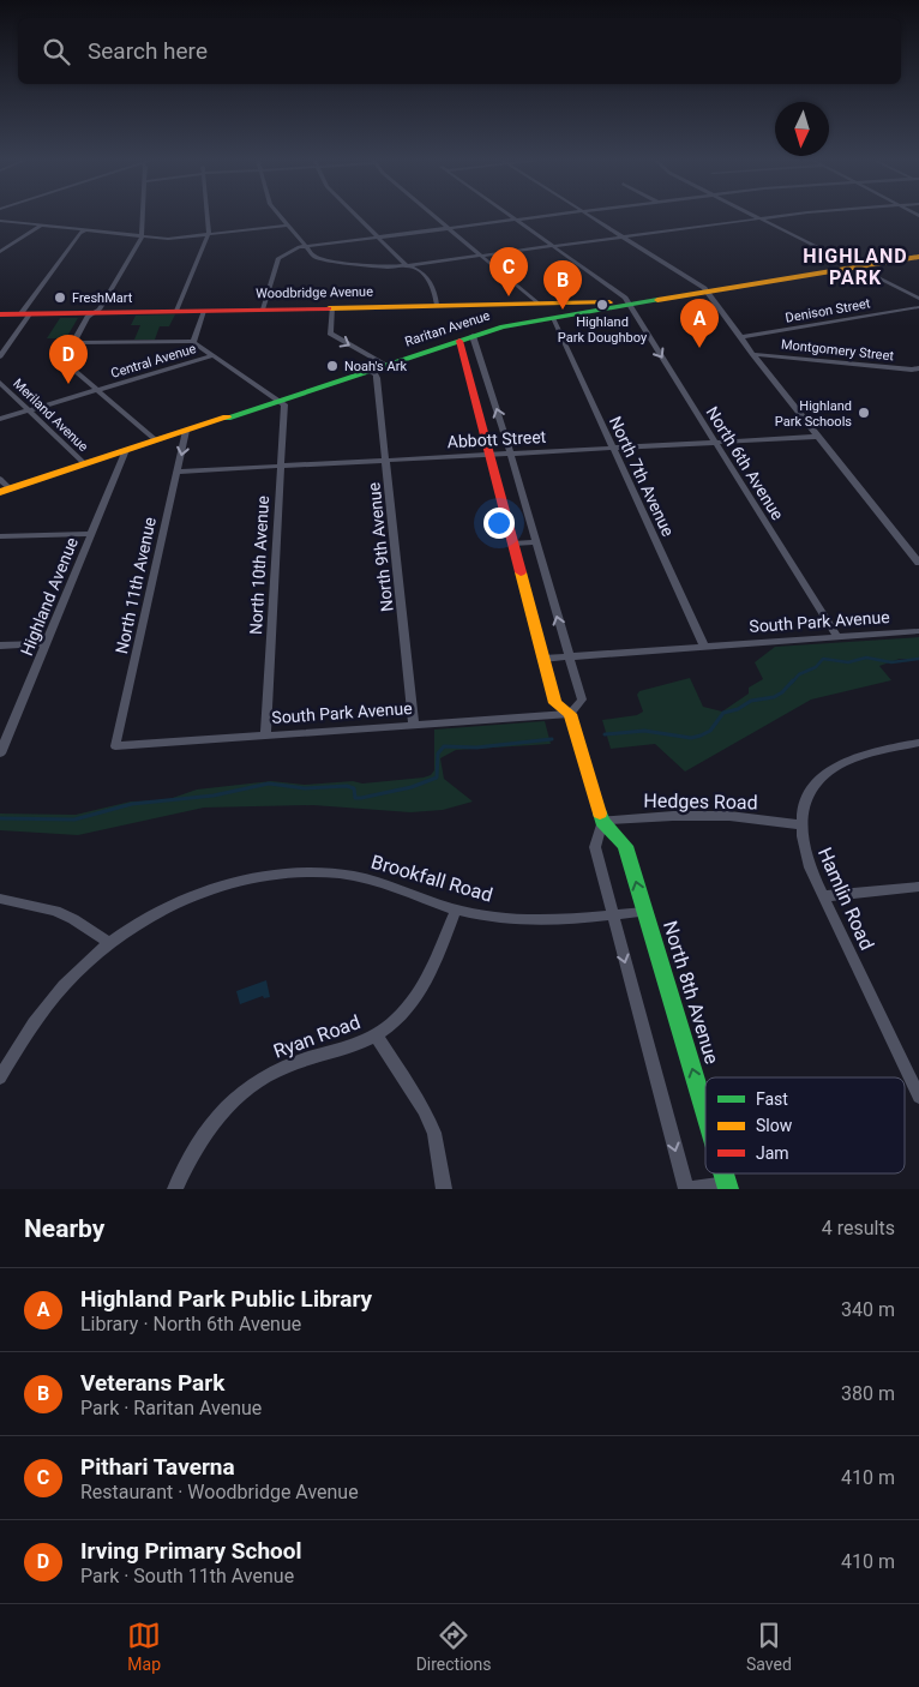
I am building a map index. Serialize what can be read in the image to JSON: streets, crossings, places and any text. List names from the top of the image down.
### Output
{
  "streets": {
    "main road": ["Woodbridge Avenue", "Raritan Avenue", "North 8th Avenue"],
    "street": [
      "Denison Street",
      "Montgomery Street",
      "Central Avenue",
      "Meriland Avenue",
      "Abbott Street",
      "North 6th Avenue",
      "North 7th Avenue",
      "North 9th Avenue",
      "North 10th Avenue",
      "North 11th Avenue",
      "Highland Avenue",
      "South Park Avenue",
      "Hedges Road",
      "Brookfall Road",
      "Hamlin Road",
      "Ryan Road"
    ]
  },
  "crossings": [
    ["Woodbridge Avenue", "Raritan Avenue"],
    ["Woodbridge Avenue", "North 6th Avenue"],
    ["Raritan Avenue", "Meriland Avenue"],
    ["Raritan Avenue", "North 6th Avenue"],
    ["Raritan Avenue", "North 7th Avenue"],
    ["Raritan Avenue", "North 9th Avenue"],
    ["Raritan Avenue", "North 10th Avenue"],
    ["Raritan Avenue", "North 11th Avenue"],
    ["Raritan Avenue", "Highland Avenue"],
    ["Raritan Avenue", "North 8th Avenue"],
    ["Central Avenue", "Meriland Avenue"],
    ["Abbott Street", "North 6th Avenue"],
    ["Abbott Street", "North 7th Avenue"],
    ["Abbott Street", "North 9th Avenue"],
    ["Abbott Street", "North 10th Avenue"],
    ["Abbott Street", "North 11th Avenue"],
    ["Abbott Street", "North 8th Avenue"],
    ["North 6th Avenue", "South Park Avenue"],
    ["North 7th Avenue", "South Park Avenue"],
    ["North 9th Avenue", "South Park Avenue"],
    ["North 10th Avenue", "South Park Avenue"],
    ["North 11th Avenue", "South Park Avenue"],
    ["South Park Avenue", "North 8th Avenue"],
    ["Hedges Road", "Hamlin Road"],
    ["Hedges Road", "North 8th Avenue"],
    ["Brookfall Road", "North 8th Avenue"],
    ["Brookfall Road", "Ryan Road"]
  ],
  "districts": ["HIGHLAND PARK"],
  "places": [
    "FreshMart",
    "Highland Park Doughboy",
    "Noah's Ark",
    "Highland Park Schools"
  ],
  "legend": ["Fast", "Slow", "Jam"],
  "north": "bottom",
  "page": {
    "search": "Search here",
    "pins": [
      "C",
      "B",
      "A",
      "D"
    ],
    "heading": ["Nearby", "4 results"],
    "list": [
      {
        "mark": "A",
        "name": "Highland Park Public Library",
        "note": "Library · North 6th Avenue",
        "value": "340 m"
      },
      {
        "mark": "B",
        "name": "Veterans Park",
        "note": "Park · Raritan Avenue",
        "value": "380 m"
      },
      {
        "mark": "C",
        "name": "Pithari Taverna",
        "note": "Restaurant · Woodbridge Avenue",
        "value": "410 m"
      },
      {
        "mark": "D",
        "name": "Irving Primary School",
        "note": "Park · South 11th Avenue",
        "value": "410 m"
      }
    ],
    "nav": ["Map", "Directions", "Saved"]
  }
}
